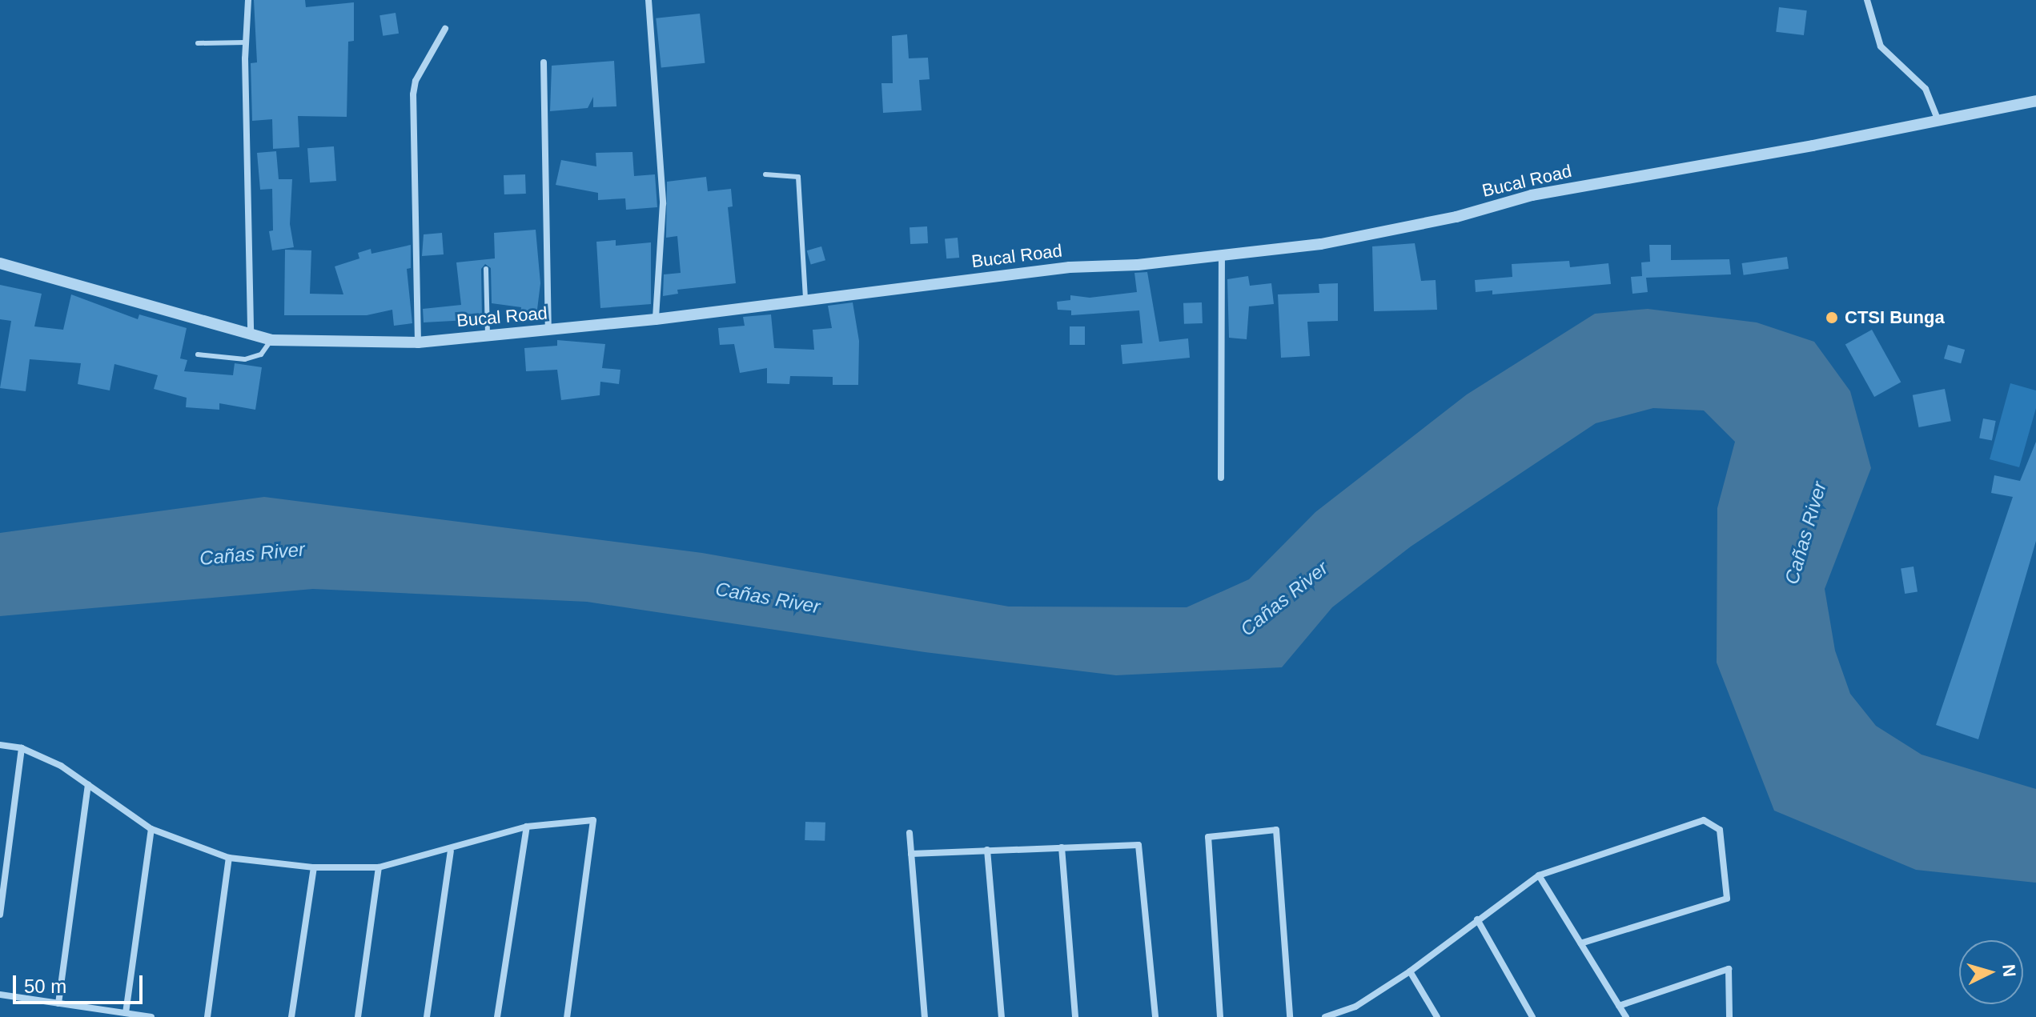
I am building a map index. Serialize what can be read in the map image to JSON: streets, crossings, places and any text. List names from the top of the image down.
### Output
{
  "streets": {
    "street": ["Bucal Road"]
  },
  "water": ["Cañas River"],
  "places": ["CTSI Bunga"],
  "scale_bar": "50 m",
  "north": "right"
}
